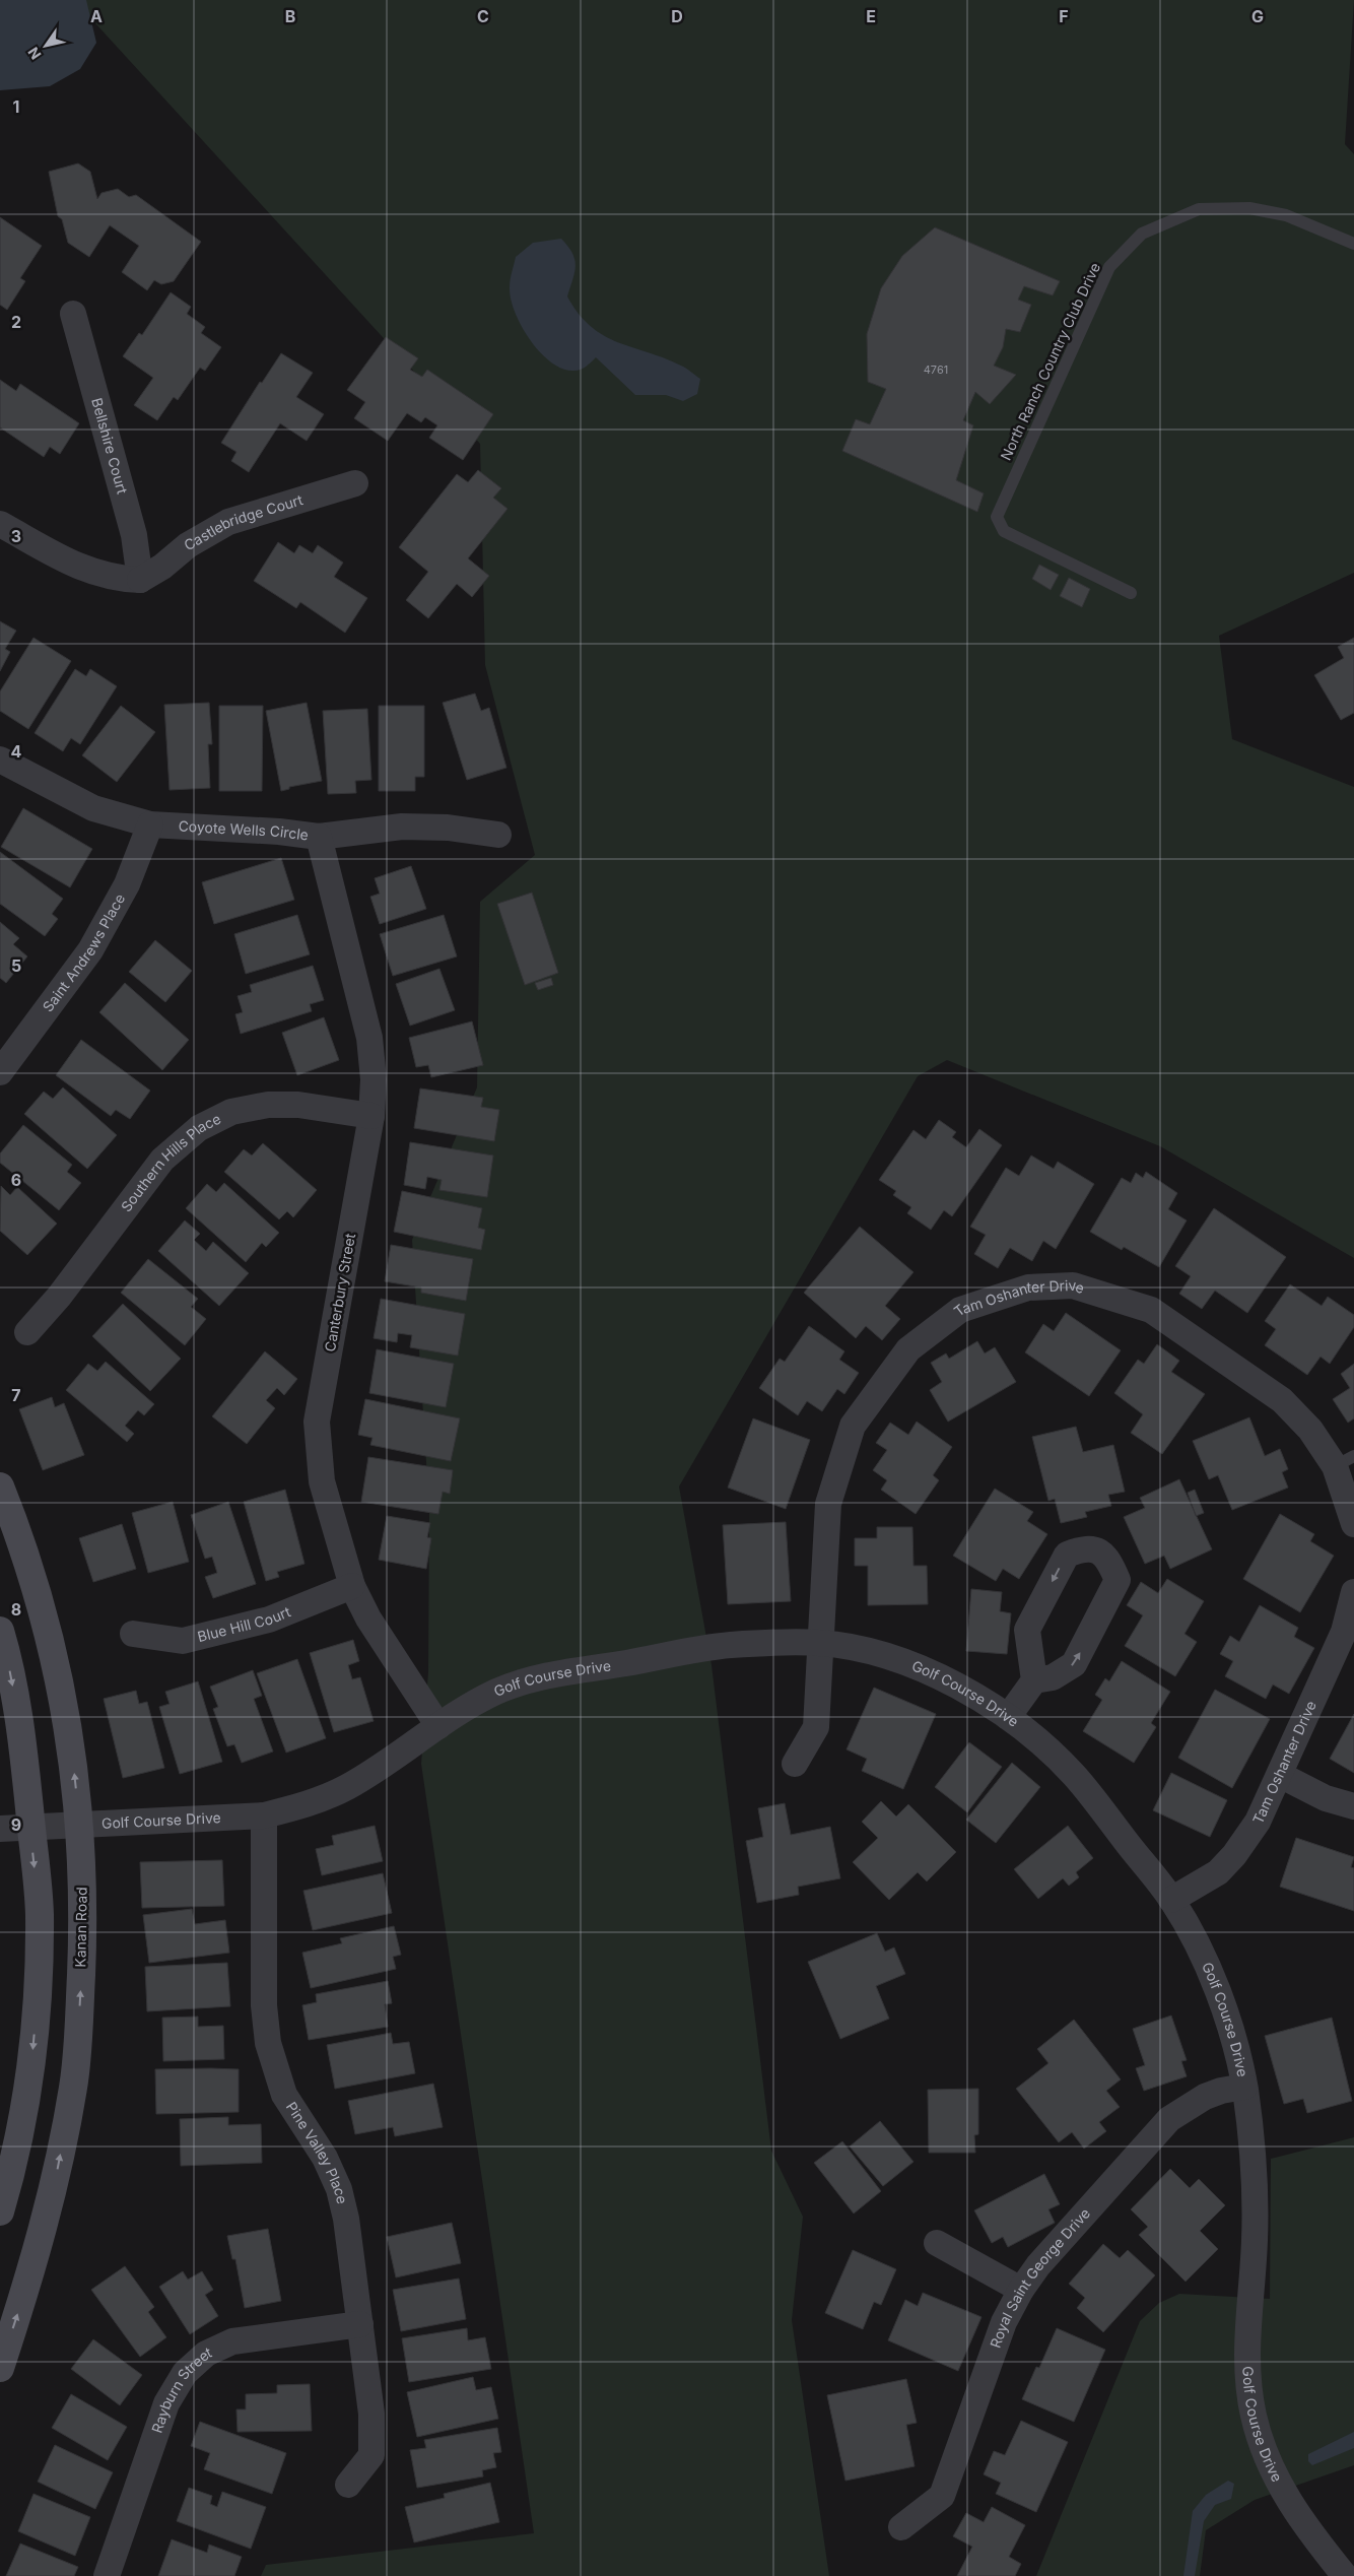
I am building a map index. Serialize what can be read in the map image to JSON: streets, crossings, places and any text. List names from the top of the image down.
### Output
{
  "streets": {
    "main road": ["Kanan Road"],
    "street": [
      "Bellshire Court",
      "Castlebridge Court",
      "Coyote Wells Circle",
      "Saint Andrews Place",
      "Southern Hills Place",
      "Canterbury Street",
      "Tam Oshanter Drive",
      "Blue Hill Court",
      "Golf Course Drive",
      "Pine Valley Place",
      "Royal Saint George Drive",
      "Rayburn Street"
    ],
    "lane": ["North Ranch Country Club Drive"]
  },
  "crossings": [
    ["Bellshire Court", "Castlebridge Court"],
    ["Coyote Wells Circle", "Saint Andrews Place"],
    ["Coyote Wells Circle", "Canterbury Street"],
    ["Southern Hills Place", "Canterbury Street"],
    ["Canterbury Street", "Blue Hill Court"],
    ["Canterbury Street", "Golf Course Drive"],
    ["Tam Oshanter Drive", "Golf Course Drive"],
    ["Golf Course Drive", "Kanan Road"],
    ["Golf Course Drive", "Pine Valley Place"],
    ["Golf Course Drive", "Royal Saint George Drive"],
    ["Pine Valley Place", "Rayburn Street"]
  ],
  "house_numbers": ["4761"],
  "north": "bottom left",
  "grid": {
    "columns": [
      "A",
      "B",
      "C",
      "D",
      "E",
      "F",
      "G"
    ],
    "rows": [
      "1",
      "2",
      "3",
      "4",
      "5",
      "6",
      "7",
      "8",
      "9"
    ]
  }
}
